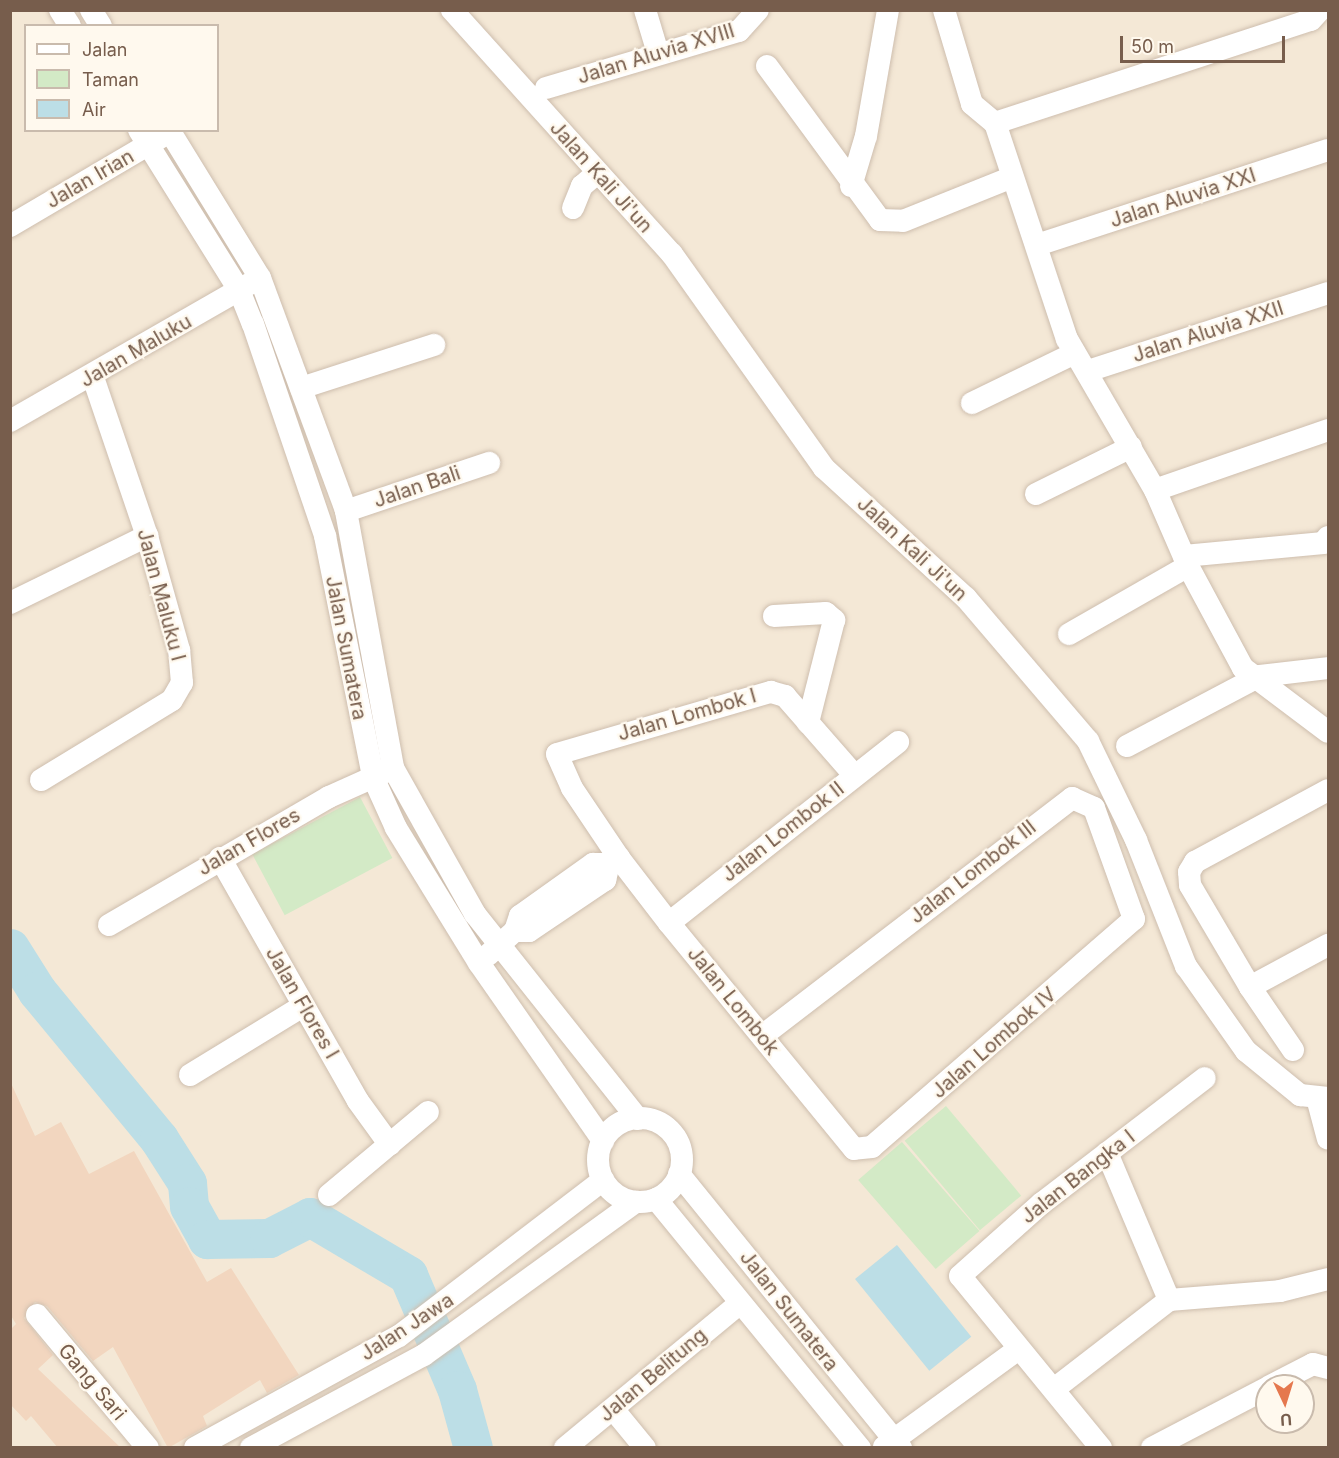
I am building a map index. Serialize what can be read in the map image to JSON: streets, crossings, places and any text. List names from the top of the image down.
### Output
{
  "streets": {
    "street": [
      "Jalan Aluvia XVIII",
      "Jalan Kali Ji'un",
      "Jalan Irian",
      "Jalan Aluvia XXI",
      "Jalan Aluvia XXII",
      "Jalan Maluku",
      "Jalan Bali",
      "Jalan Maluku I",
      "Jalan Sumatera",
      "Jalan Lombok I",
      "Jalan Lombok II",
      "Jalan Flores",
      "Jalan Lombok III",
      "Jalan Lombok",
      "Jalan Flores I",
      "Jalan Lombok IV",
      "Jalan Bangka I",
      "Jalan Jawa",
      "Jalan Belitung",
      "Gang Sari"
    ]
  },
  "crossings": [
    ["Jalan Irian", "Jalan Sumatera"],
    ["Jalan Maluku", "Jalan Maluku I"],
    ["Jalan Maluku", "Jalan Sumatera"],
    ["Jalan Bali", "Jalan Sumatera"],
    ["Jalan Sumatera", "Jalan Flores"],
    ["Jalan Sumatera", "Jalan Jawa"],
    ["Jalan Sumatera", "Jalan Belitung"],
    ["Jalan Lombok I", "Jalan Lombok II"],
    ["Jalan Lombok I", "Jalan Lombok"],
    ["Jalan Lombok II", "Jalan Lombok"],
    ["Jalan Flores", "Jalan Flores I"],
    ["Jalan Lombok III", "Jalan Lombok"],
    ["Jalan Lombok III", "Jalan Lombok IV"],
    ["Jalan Lombok", "Jalan Lombok IV"]
  ],
  "legend": ["Jalan", "Taman", "Air"],
  "scale_bar": "50 m",
  "north": "bottom"
}
